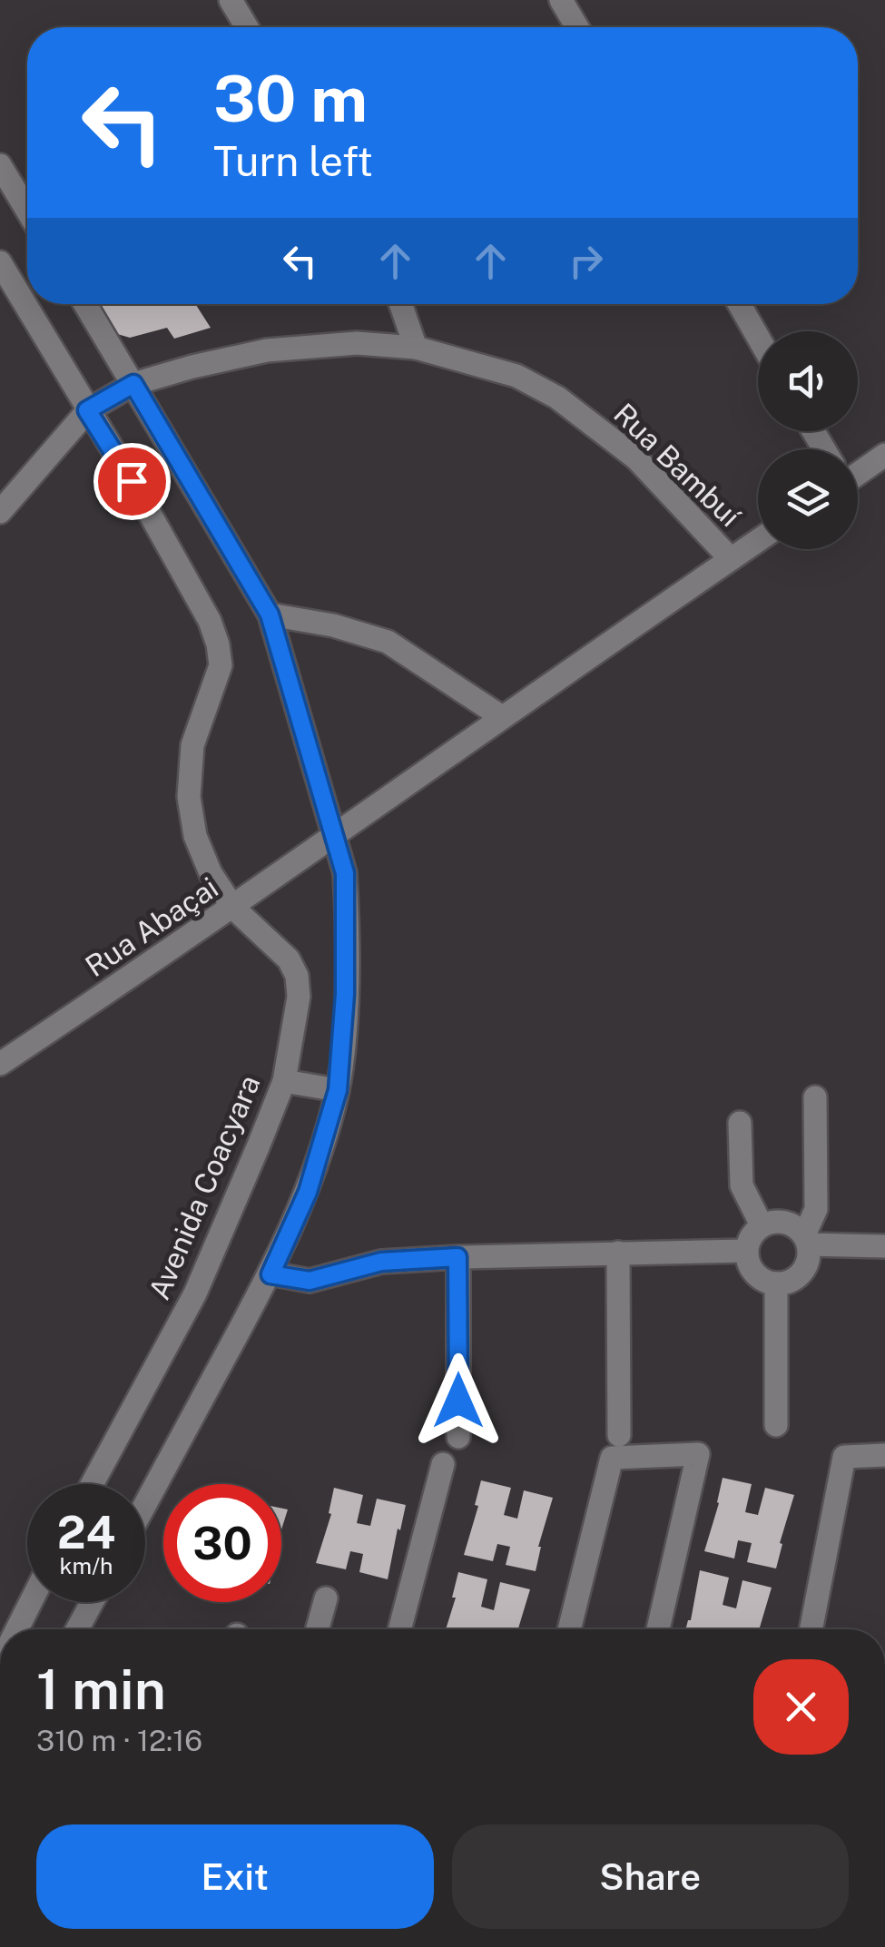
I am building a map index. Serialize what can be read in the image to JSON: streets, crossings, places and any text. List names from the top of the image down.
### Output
{
  "streets": {
    "street": ["Rua Bambuí", "Rua Abaçai", "Avenida Coacyara"]
  },
  "crossings": [
    ["Rua Bambuí", "Rua Abaçai"],
    ["Rua Bambuí", "Avenida Coacyara"],
    ["Rua Abaçai", "Avenida Coacyara"]
  ],
  "page": {
    "turn": ["30 m", "Turn left"],
    "speed": "24 km/h",
    "limit": "30",
    "heading": ["1 min", "310 m · 12:16"],
    "buttons": ["Exit", "Share"]
  }
}
